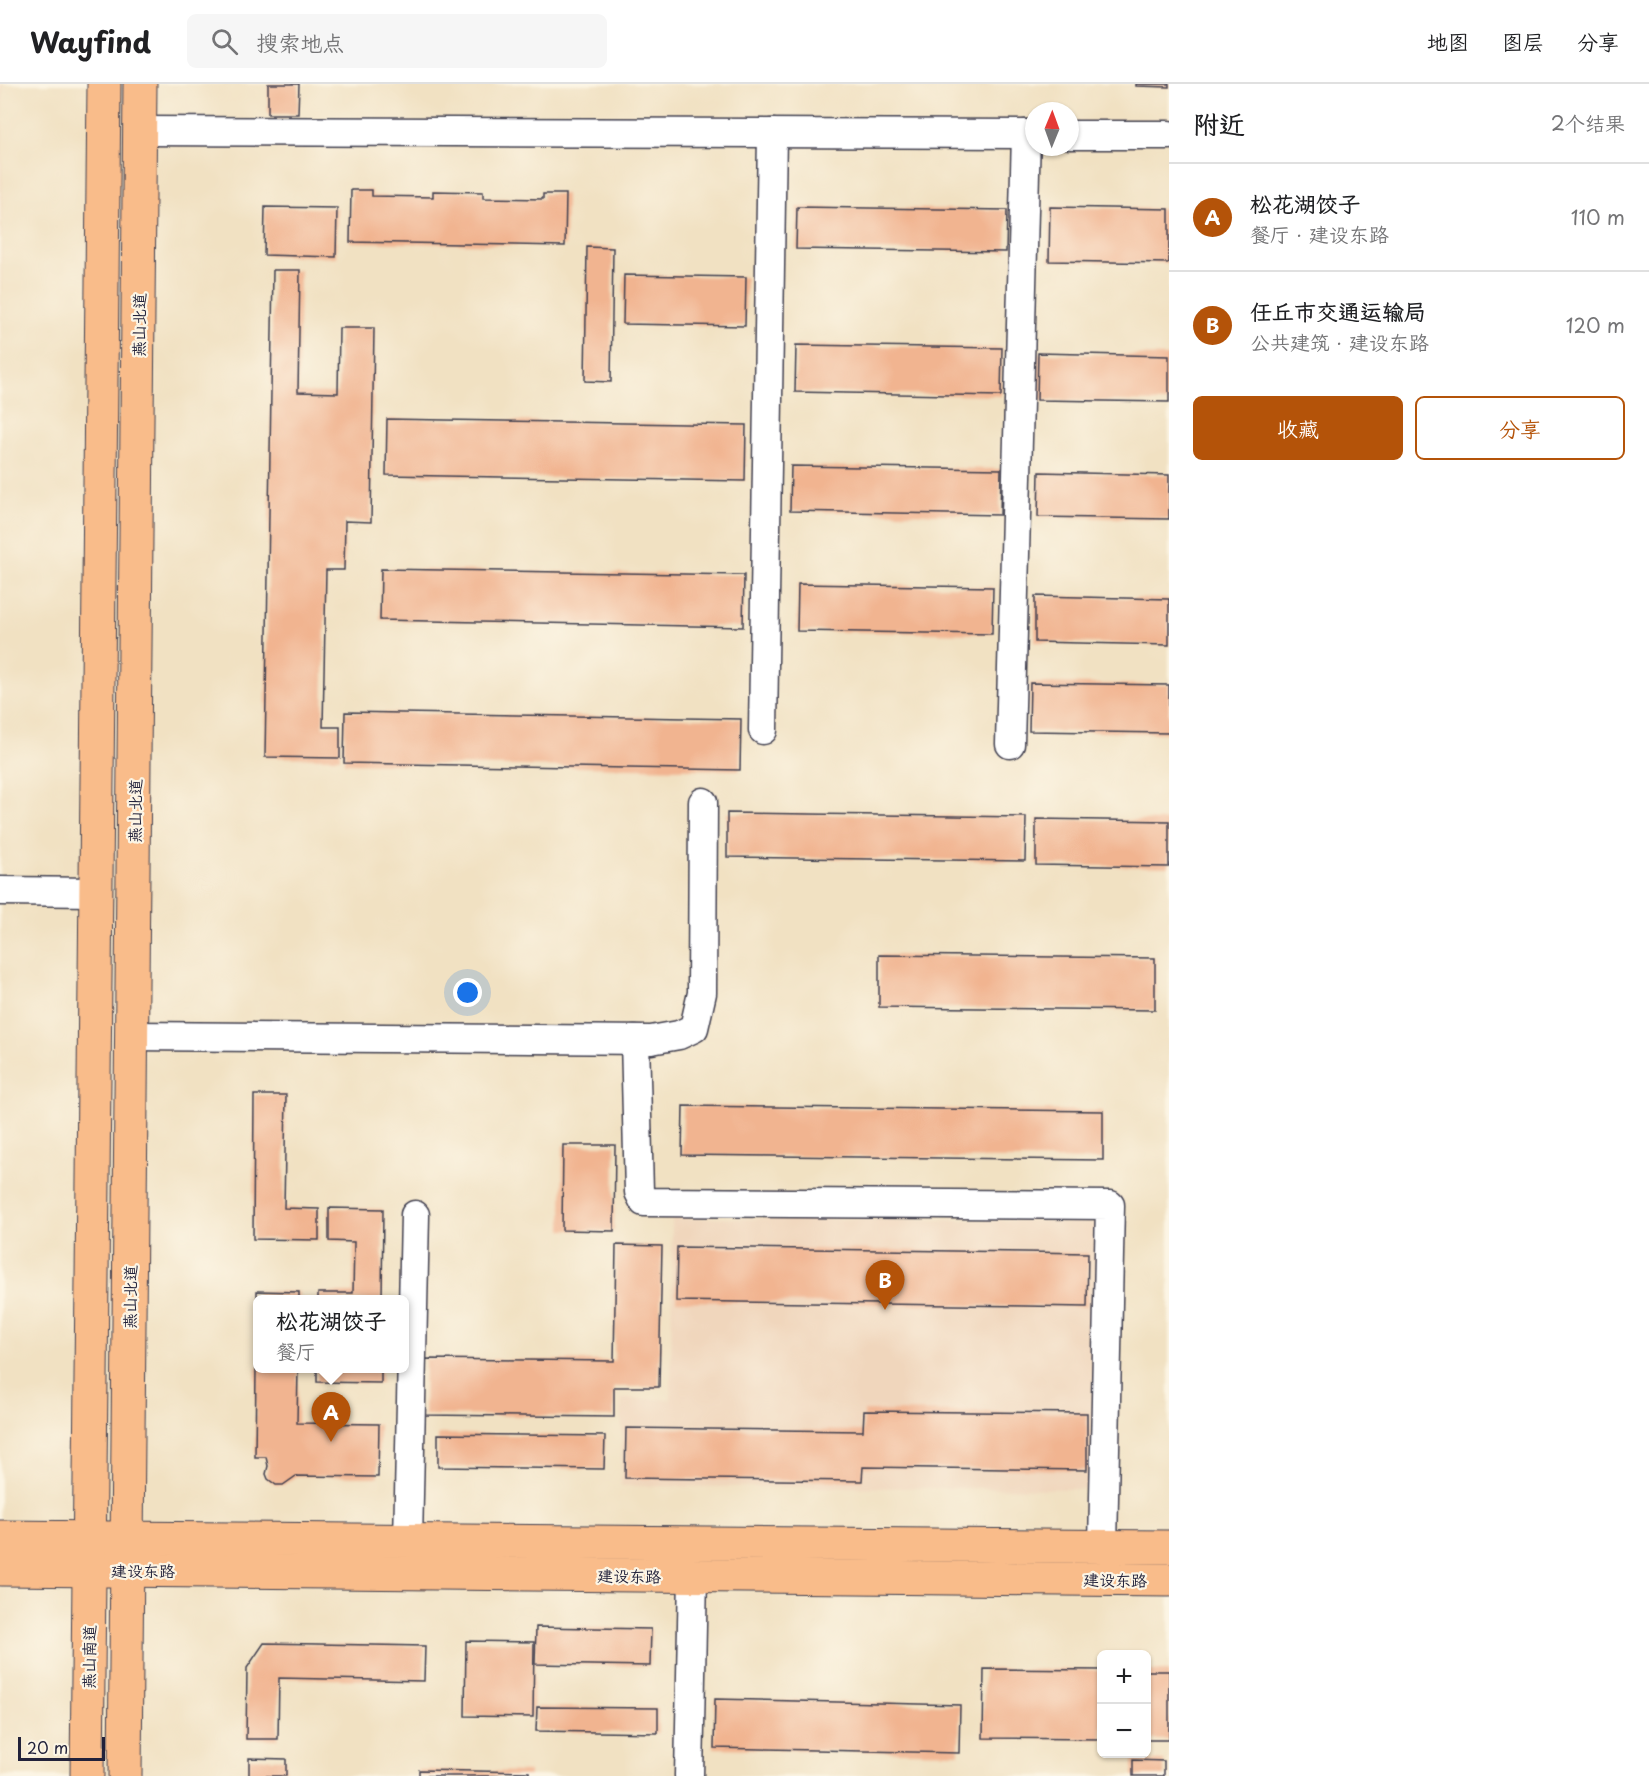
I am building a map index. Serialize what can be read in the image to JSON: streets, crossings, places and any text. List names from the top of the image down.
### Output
{
  "streets": {
    "main road": ["燕山北道", "建设东路", "燕山南道"]
  },
  "crossings": [
    ["燕山北道", "建设东路"],
    ["建设东路", "燕山南道"]
  ],
  "scale_bar": "20 m",
  "north": "top",
  "page": {
    "header": "Wayfind",
    "search": "搜索地点",
    "nav": ["地图", "图层", "分享"],
    "heading": ["附近", "2个结果"],
    "list": [
      {
        "mark": "A",
        "name": "松花湖饺子",
        "note": "餐厅 · 建设东路",
        "value": "110 m"
      },
      {
        "mark": "B",
        "name": "任丘市交通运输局",
        "note": "公共建筑 · 建设东路",
        "value": "120 m"
      }
    ],
    "buttons": ["收藏", "分享"],
    "pins": ["B", "A"],
    "popup": ["松花湖饺子", "餐厅"],
    "map_buttons": ["+", "−"],
    "scale": "20 m"
  }
}
